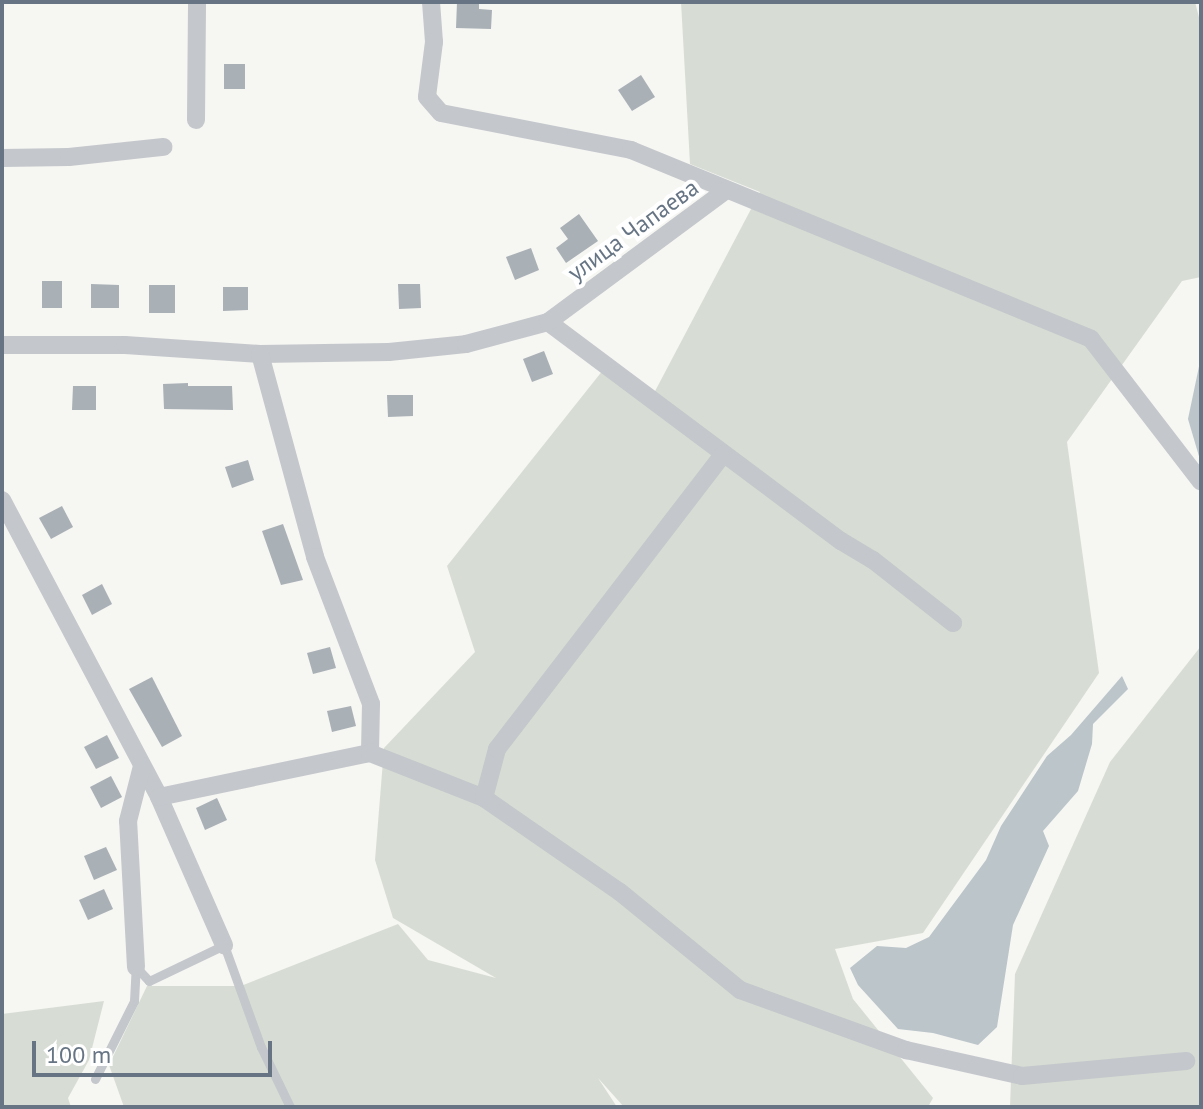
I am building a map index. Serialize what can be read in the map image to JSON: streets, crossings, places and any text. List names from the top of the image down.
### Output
{
  "streets": {
    "street": ["улица Чапаева"]
  },
  "scale_bar": "100 m"
}
